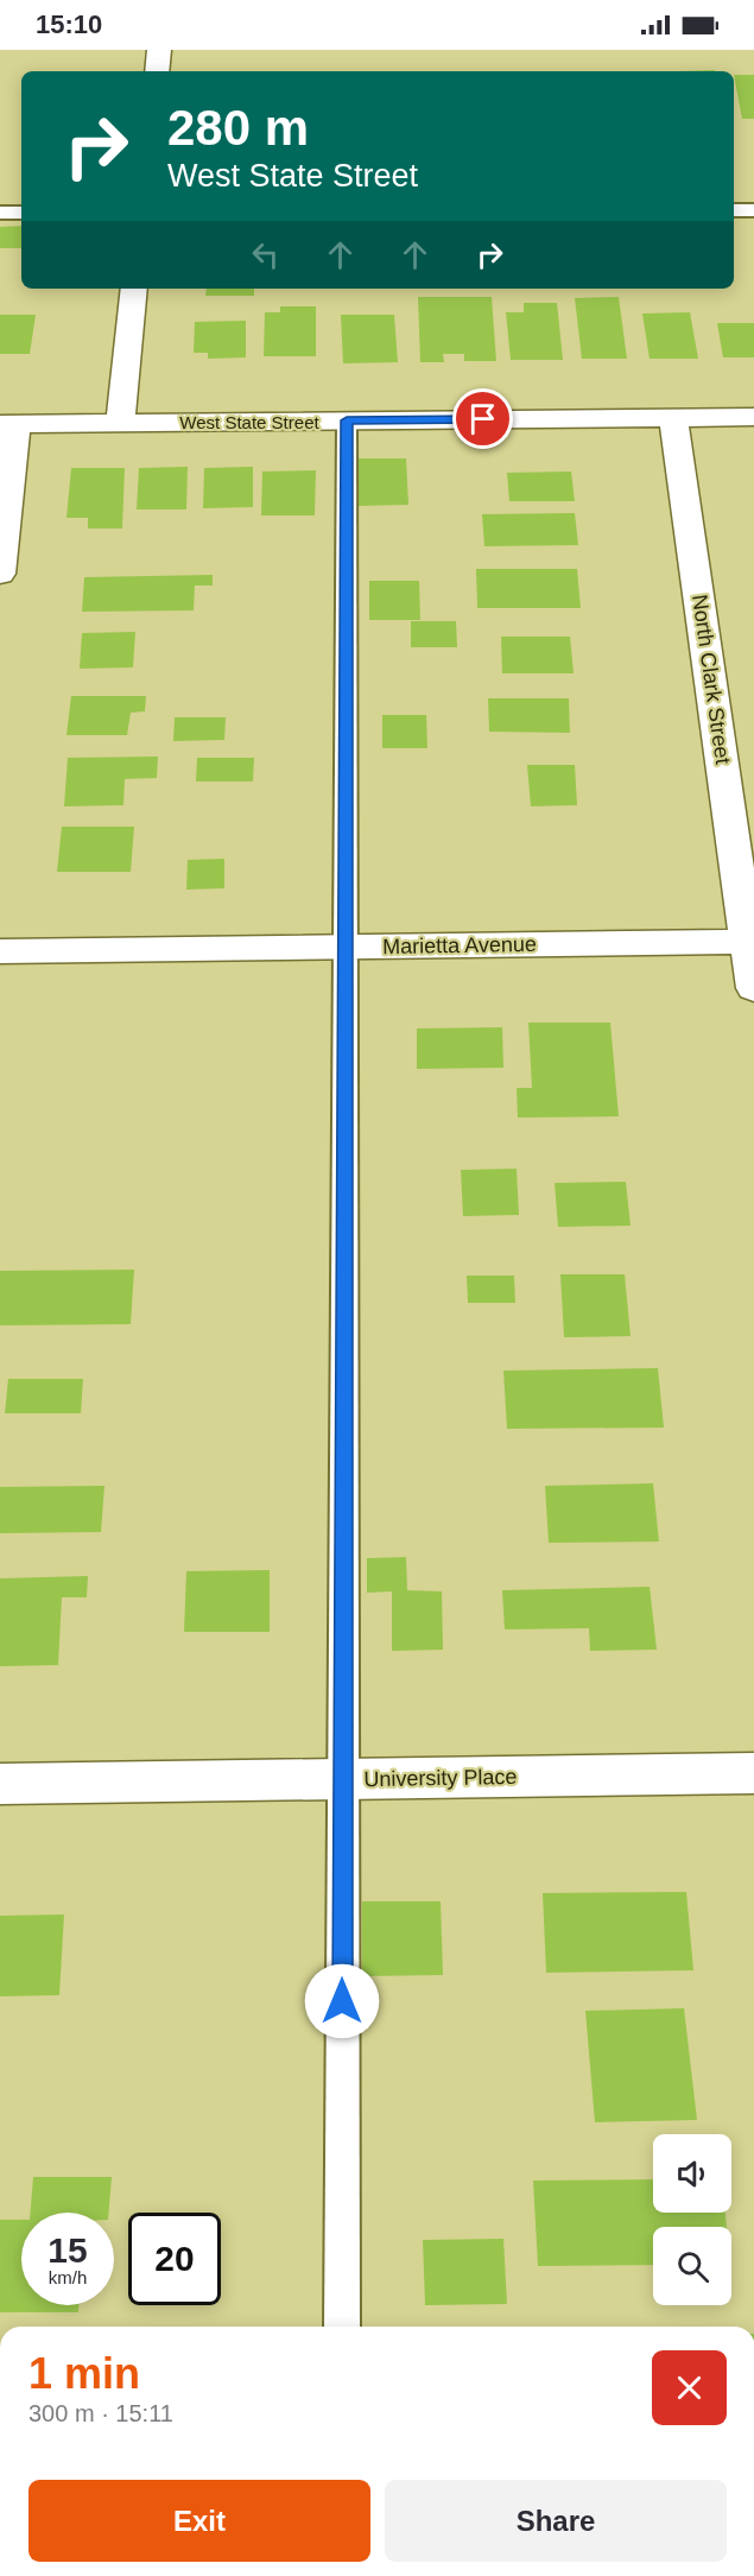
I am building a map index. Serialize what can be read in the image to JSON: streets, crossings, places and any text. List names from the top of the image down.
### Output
{
  "streets": {
    "street": [
      "West State Street",
      "North Clark Street",
      "Marietta Avenue",
      "University Place"
    ]
  },
  "crossings": [
    ["West State Street", "North Clark Street"],
    ["North Clark Street", "Marietta Avenue"]
  ],
  "page": {
    "status": "15:10",
    "turn": ["280 m", "West State Street"],
    "speed": "15 km/h",
    "limit": "20",
    "heading": ["1 min", "300 m · 15:11"],
    "buttons": ["Exit", "Share"]
  }
}
